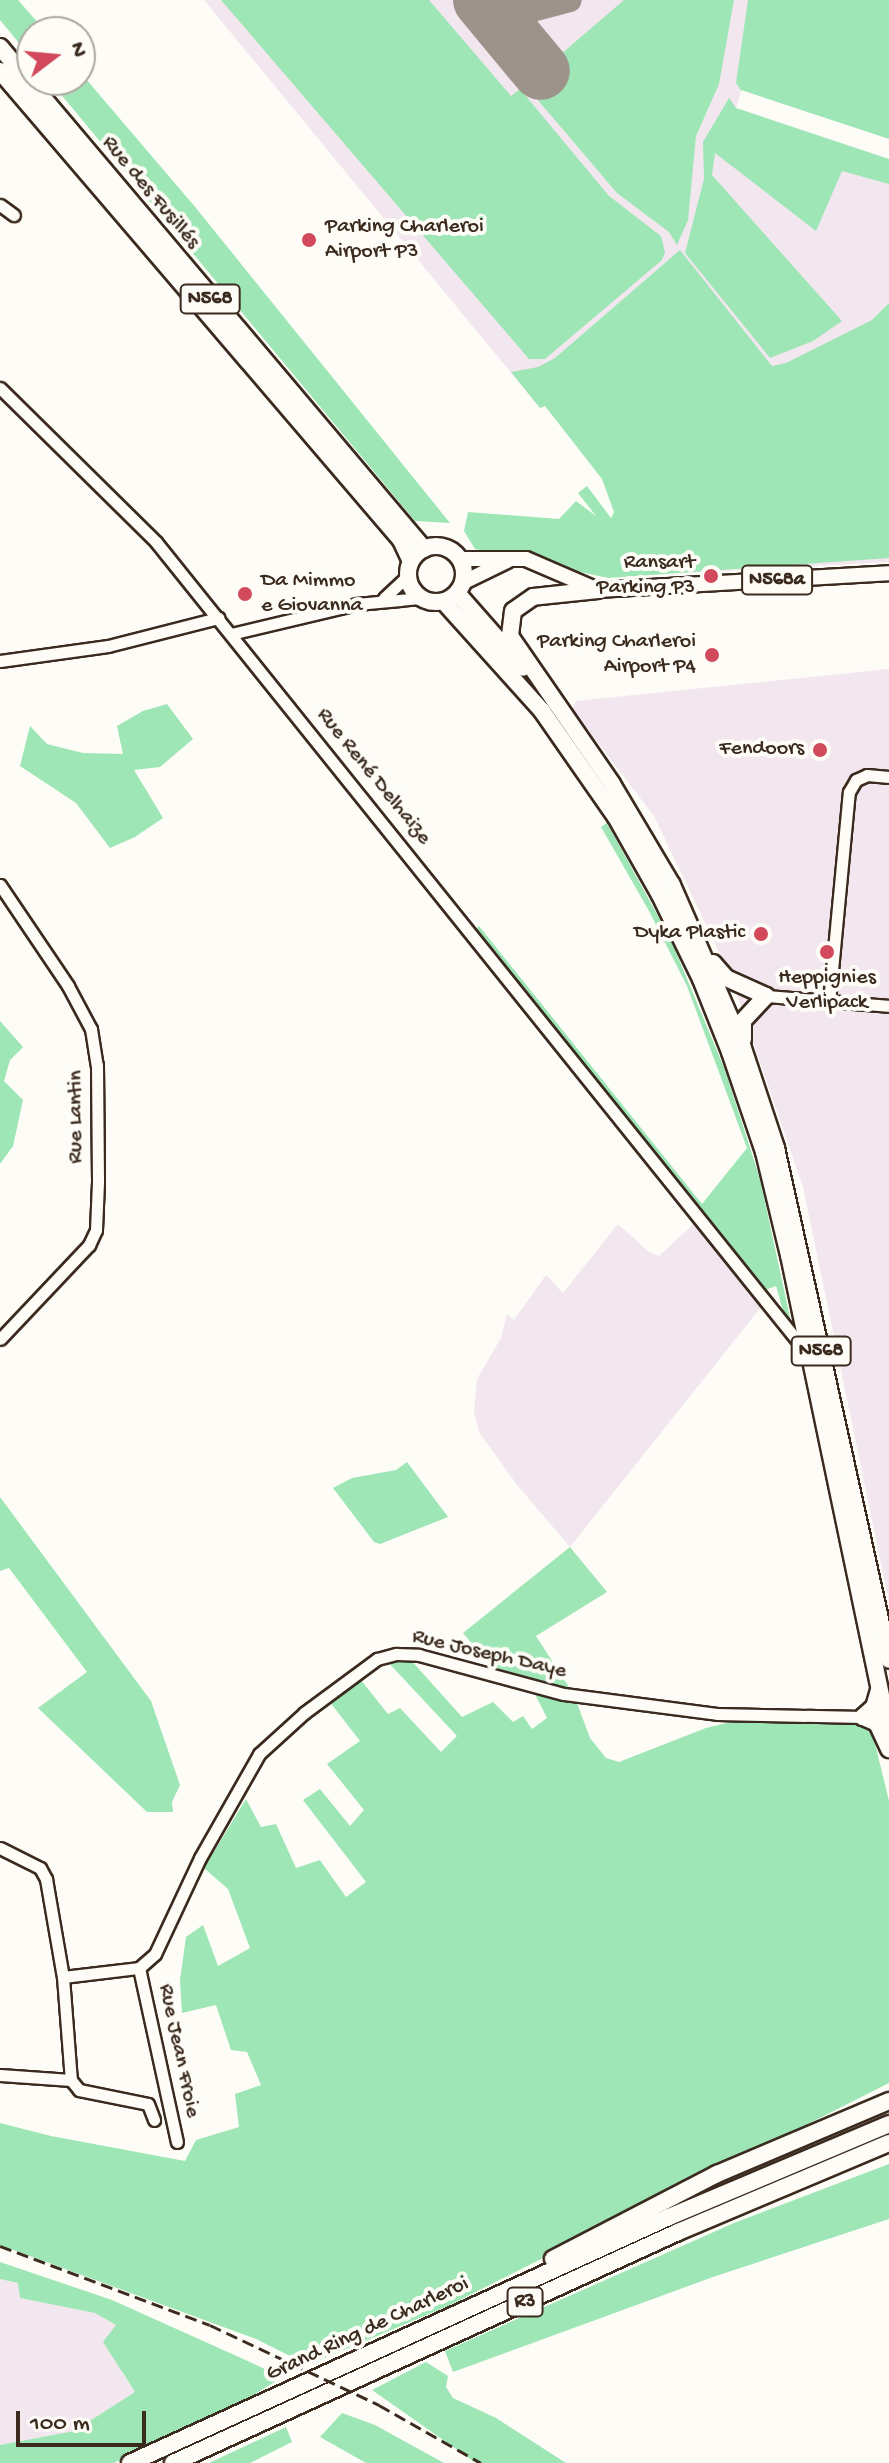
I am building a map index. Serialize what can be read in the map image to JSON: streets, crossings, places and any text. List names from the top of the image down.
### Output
{
  "streets": {
    "highway": [
      "Rue des Fusillés",
      "N568",
      "R3",
      "Grand Ring de Charleroi"
    ],
    "main road": ["N568a"],
    "street": [
      "Rue René Delhaize",
      "Rue Lantin",
      "Rue Joseph Daye",
      "Rue Jean Froie"
    ]
  },
  "crossings": [
    ["Rue des Fusillés", "N568"],
    ["Rue des Fusillés", "N568a"],
    ["N568", "N568a"],
    ["Rue Joseph Daye", "Rue Jean Froie"]
  ],
  "places": [
    "Parking Charleroi Airport P3",
    "Ransart Parking P3",
    "Da Mimmo e Giovanna",
    "Parking Charleroi Airport P4",
    "Fendoors",
    "Dyka Plastic",
    "Heppignies Verlipack"
  ],
  "scale_bar": "100 m",
  "north": "right"
}
